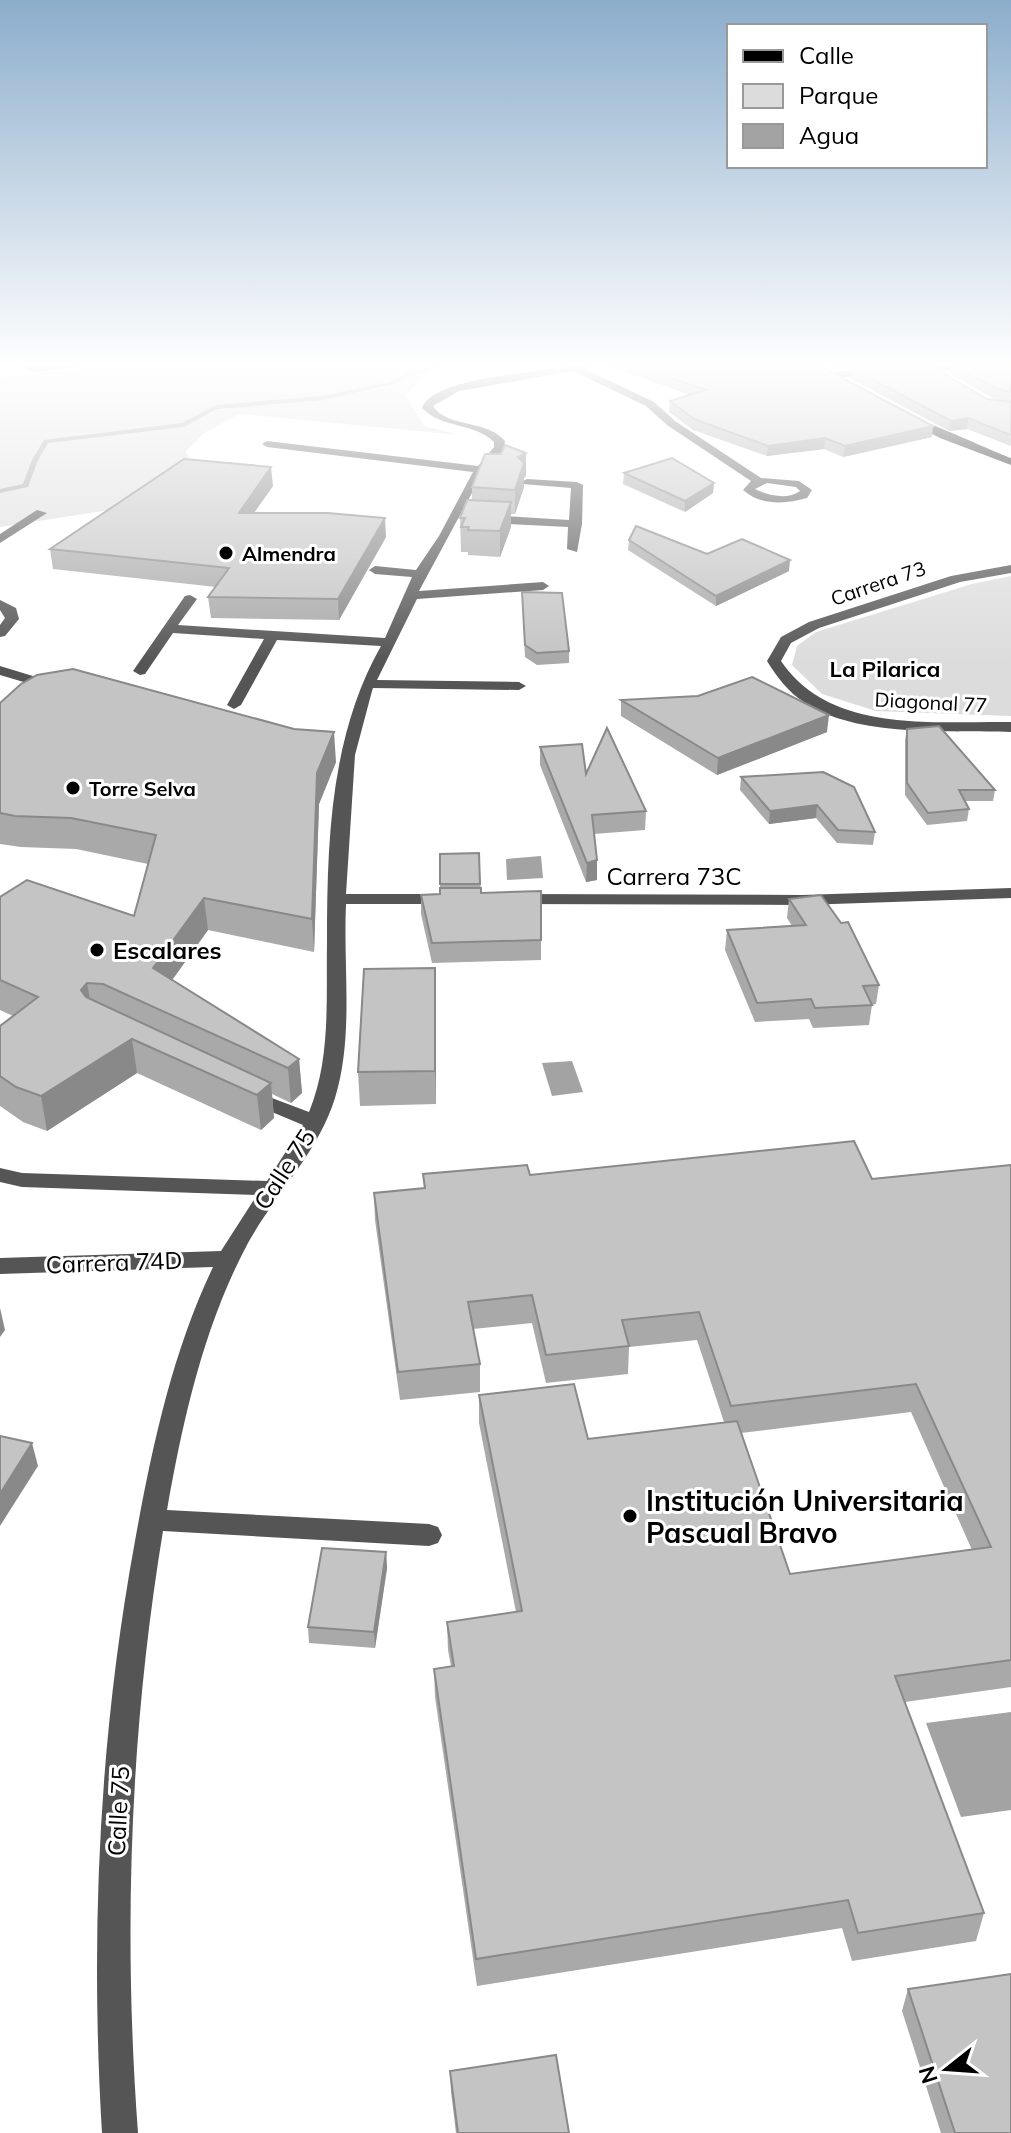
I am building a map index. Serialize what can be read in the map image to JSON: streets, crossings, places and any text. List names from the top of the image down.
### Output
{
  "streets": {
    "street": [
      "Carrera 73",
      "Diagonal 77",
      "Carrera 73C",
      "Calle 75",
      "Carrera 74D"
    ]
  },
  "crossings": [
    ["Carrera 73", "Diagonal 77"],
    ["Calle 75", "Carrera 74D"]
  ],
  "districts": ["La Pilarica"],
  "places": [
    "Almendra",
    "Torre Selva",
    "Escalares",
    "Institución Universitaria Pascual Bravo"
  ],
  "legend": ["Calle", "Parque", "Agua"],
  "north": "left"
}
